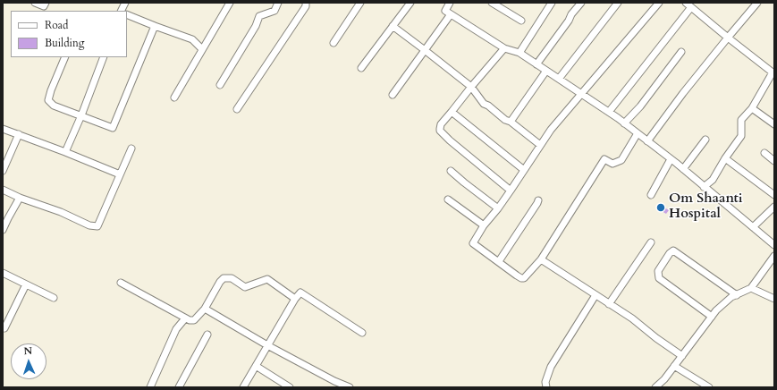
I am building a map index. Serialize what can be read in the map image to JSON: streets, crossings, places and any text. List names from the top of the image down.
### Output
{
  "places": ["Om Shaanti Hospital"],
  "legend": ["Road", "Building"],
  "north": "top"
}
